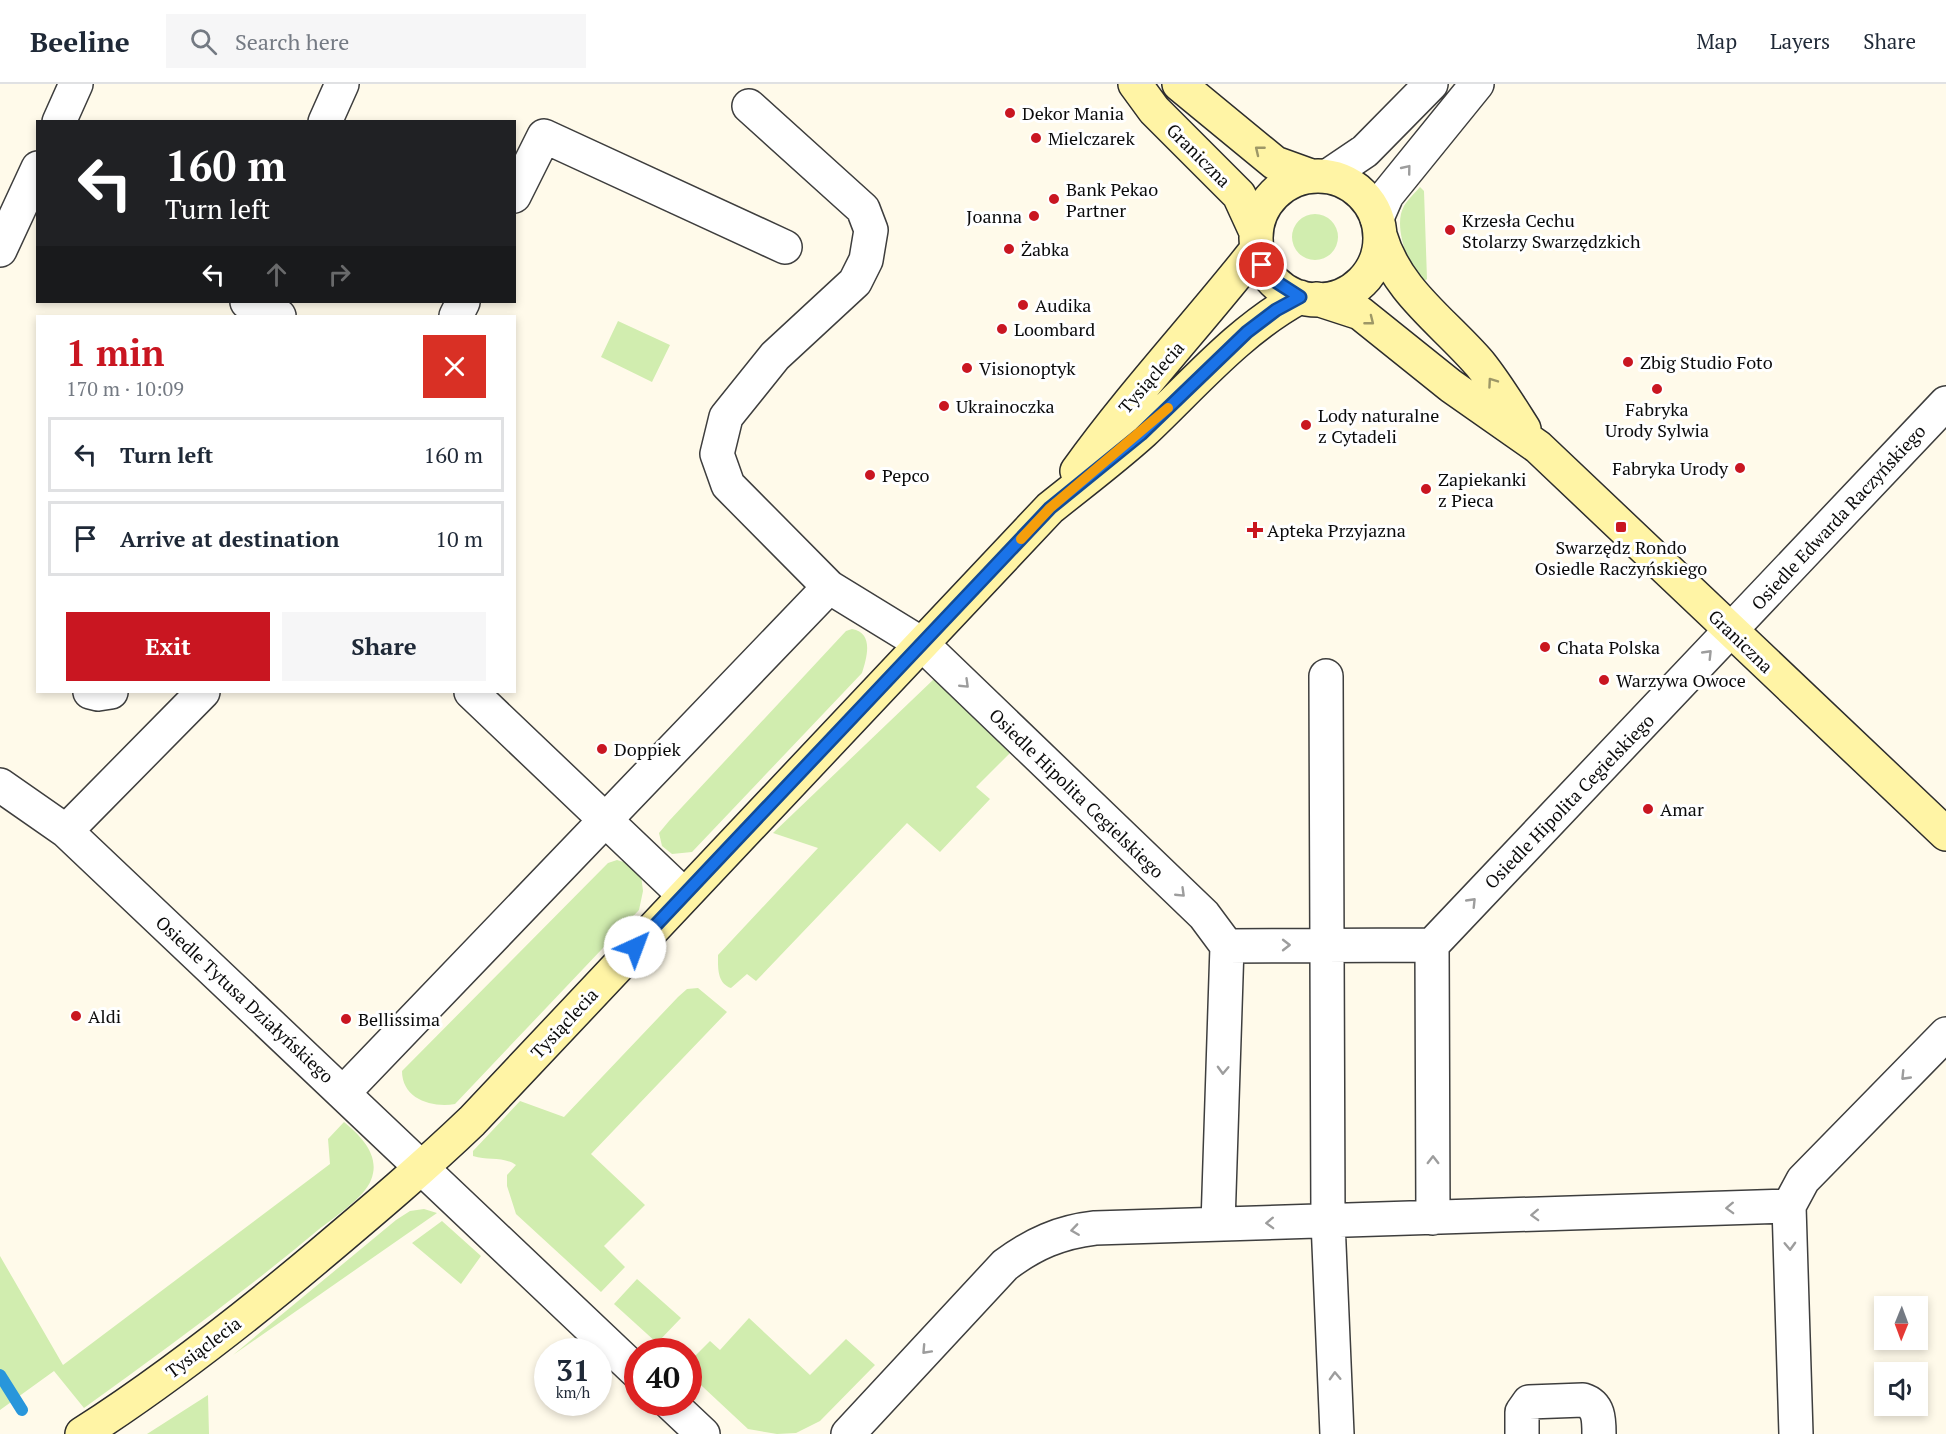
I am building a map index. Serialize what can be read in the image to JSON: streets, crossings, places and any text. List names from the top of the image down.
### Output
{
  "streets": {
    "street": [
      "Graniczna",
      "Tysiąclecia",
      "Osiedle Edwarda Raczyńskiego",
      "Osiedle Hipolita Cegielskiego",
      "Osiedle Tytusa Działyńskiego"
    ]
  },
  "crossings": [
    ["Graniczna", "Tysiąclecia"],
    ["Graniczna", "Osiedle Edwarda Raczyńskiego"],
    ["Graniczna", "Osiedle Hipolita Cegielskiego"],
    ["Tysiąclecia", "Osiedle Hipolita Cegielskiego"],
    ["Tysiąclecia", "Osiedle Tytusa Działyńskiego"],
    ["Osiedle Edwarda Raczyńskiego", "Osiedle Hipolita Cegielskiego"]
  ],
  "places": {
    "other": [
      "Dekor Mania",
      "Mielczarek",
      "Bank Pekao Partner",
      "Joanna",
      "Krzesła Cechu Stolarzy Swarzędzkich",
      "Żabka",
      "Audika",
      "Loombard",
      "Zbig Studio Foto",
      "Visionoptyk",
      "Fabryka Urody Sylwia",
      "Ukrainoczka",
      "Lody naturalne z Cytadeli",
      "Fabryka Urody",
      "Pepco",
      "Zapiekanki z Pieca",
      "Chata Polska",
      "Warzywa Owoce",
      "Doppiek",
      "Amar",
      "Aldi",
      "Bellissima"
    ],
    "transit": ["Swarzędz Rondo Osiedle Raczyńskiego"],
    "health": ["Apteka Przyjazna"]
  },
  "north": "bottom",
  "page": {
    "header": "Beeline",
    "search": "Search here",
    "nav": ["Map", "Layers", "Share"],
    "turn": ["160 m", "Turn left"],
    "heading": ["1 min", "170 m · 10:09"],
    "list": [
      {
        "name": "Turn left",
        "value": "160 m"
      },
      {
        "name": "Arrive at destination",
        "value": "10 m"
      }
    ],
    "buttons": ["Exit", "Share"],
    "speed": "31 km/h",
    "limit": "40"
  }
}
